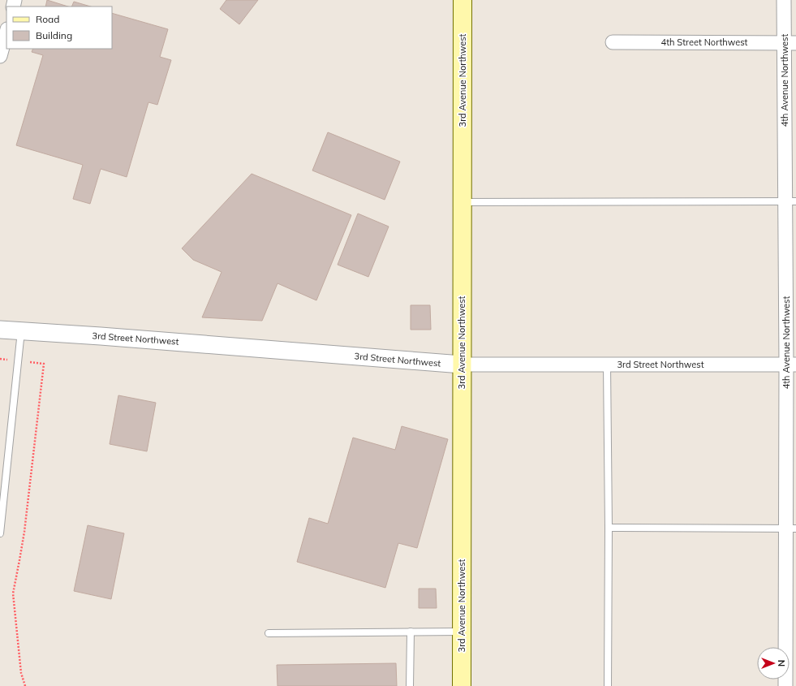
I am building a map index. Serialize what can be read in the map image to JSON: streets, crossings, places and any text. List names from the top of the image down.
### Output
{
  "streets": {
    "main road": ["3rd Avenue Northwest"],
    "street": ["4th Street Northwest", "4th Avenue Northwest", "3rd Street Northwest"]
  },
  "crossings": [
    ["4th Street Northwest", "4th Avenue Northwest"],
    ["3rd Avenue Northwest", "3rd Street Northwest"],
    ["4th Avenue Northwest", "3rd Street Northwest"]
  ],
  "legend": ["Road", "Building"],
  "north": "right"
}
